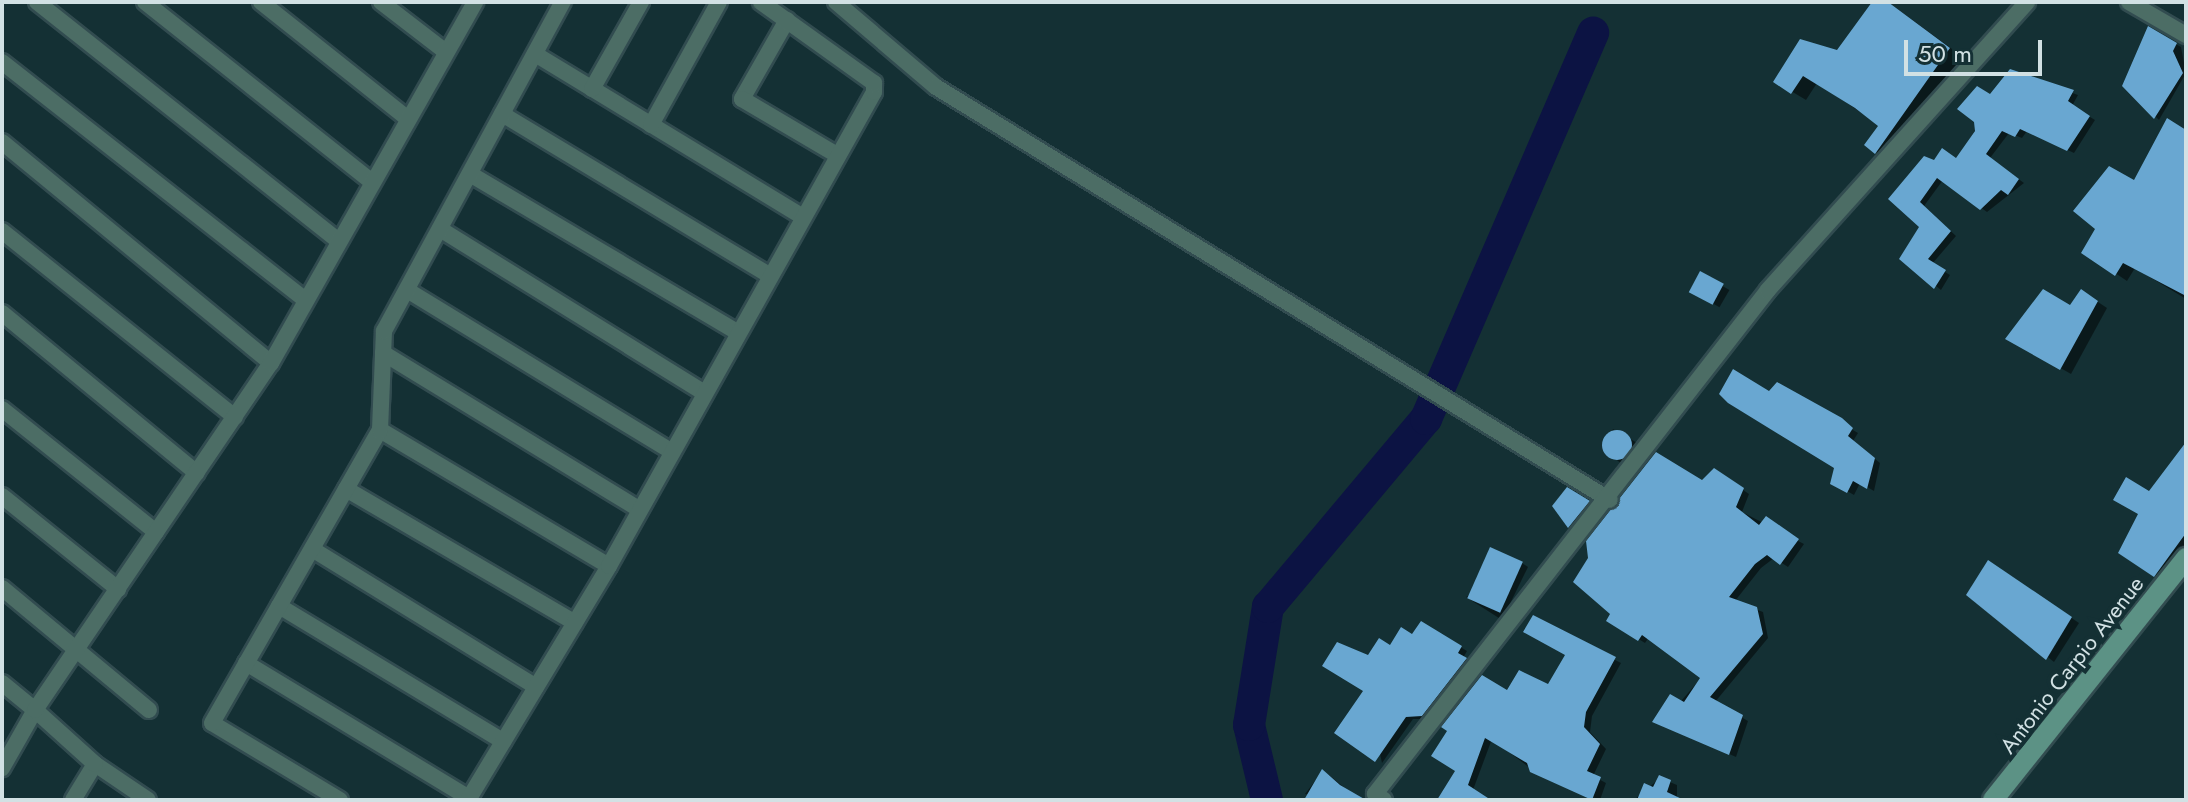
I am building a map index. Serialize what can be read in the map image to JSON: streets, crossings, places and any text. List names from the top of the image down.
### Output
{
  "streets": {
    "street": ["Antonio Carpio Avenue"]
  },
  "scale_bar": "50 m"
}
